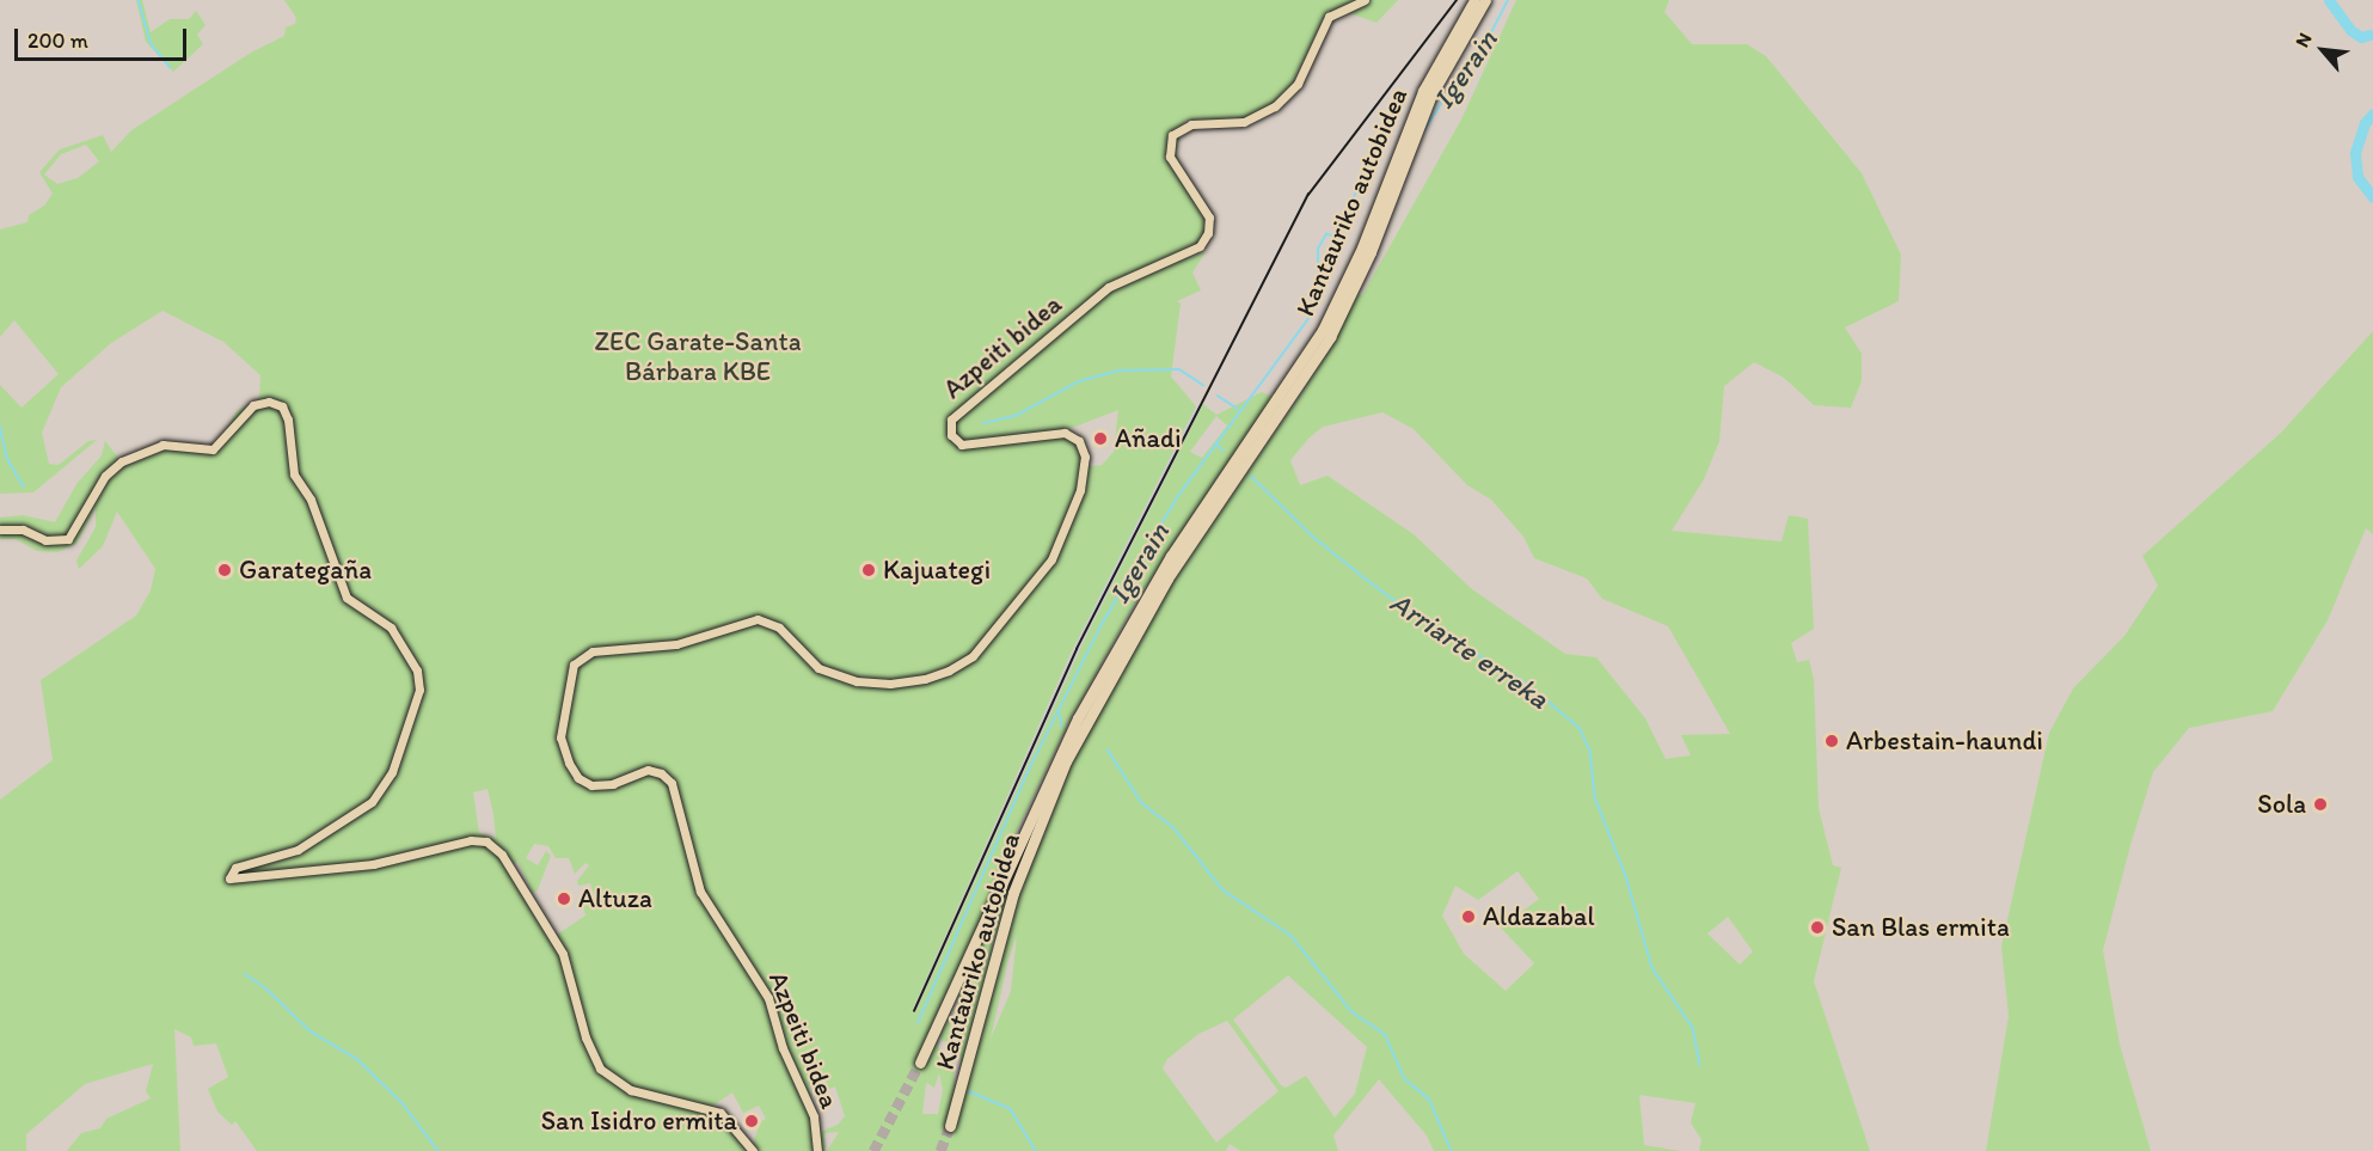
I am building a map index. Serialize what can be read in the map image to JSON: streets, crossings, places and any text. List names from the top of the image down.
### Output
{
  "streets": {
    "highway": ["Kantauriko autobidea"],
    "main road": ["Azpeiti bidea"]
  },
  "water": ["Igerain", "Arriarte erreka"],
  "parks": ["ZEC Garate-Santa Bárbara KBE"],
  "places": [
    "Añadi",
    "Garategaña",
    "Kajuategi",
    "Arbestain-haundi",
    "Sola",
    "Altuza",
    "Aldazabal",
    "San Blas ermita",
    "San Isidro ermita"
  ],
  "scale_bar": "200 m",
  "north": "top left"
}
